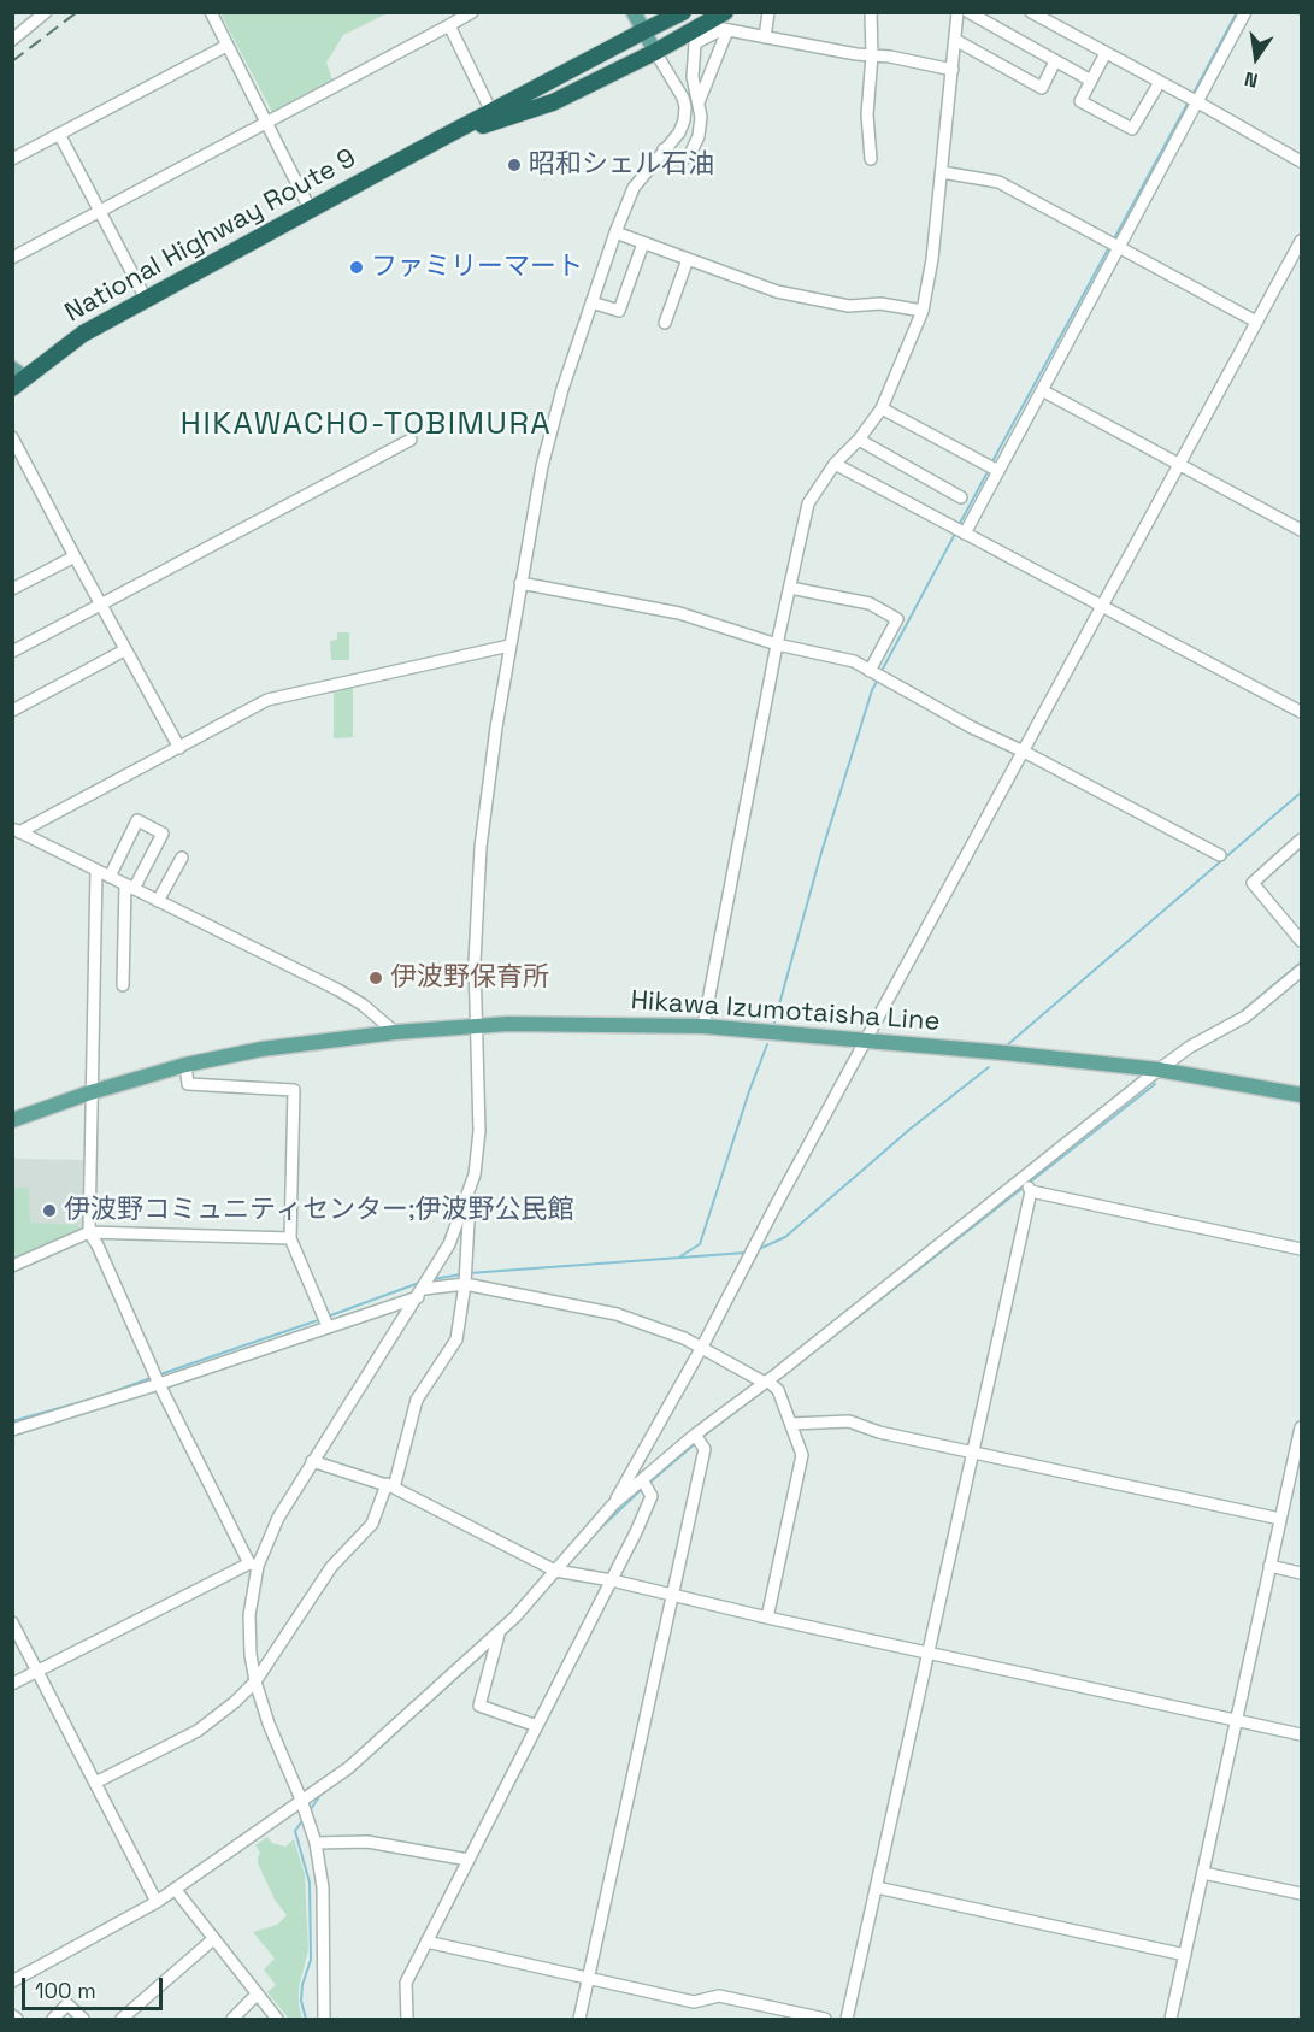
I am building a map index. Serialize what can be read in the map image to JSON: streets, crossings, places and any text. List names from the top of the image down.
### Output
{
  "streets": {
    "highway": ["National Highway Route 9"],
    "main road": ["Hikawa Izumotaisha Line"]
  },
  "districts": ["HIKAWACHO-TOBIMURA"],
  "places": [
    "昭和シェル石油",
    "ファミリーマート",
    "伊波野保育所",
    "伊波野コミュニティセンター;伊波野公民館"
  ],
  "scale_bar": "100 m",
  "north": "bottom"
}
